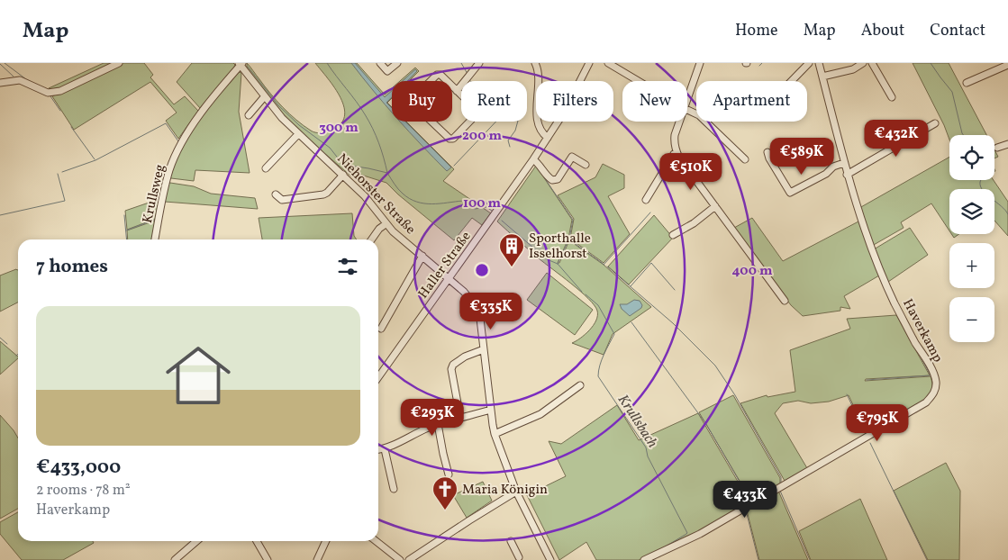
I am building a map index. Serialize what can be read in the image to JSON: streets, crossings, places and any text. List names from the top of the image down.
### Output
{
  "streets": {
    "street": [
      "Krullsweg",
      "Niehorster Straße",
      "Haller Straße",
      "Haverkamp"
    ]
  },
  "crossings": [
    ["Krullsweg", "Niehorster Straße"],
    ["Niehorster Straße", "Haller Straße"]
  ],
  "water": ["Krullsbach"],
  "places": {
    "building": ["Sporthalle Isselhorst"],
    "church": ["Maria Königin"]
  },
  "page": {
    "header": "Map",
    "nav": [
      "Home",
      "Map",
      "About",
      "Contact"
    ],
    "chip": [
      "Buy",
      "Rent",
      "Filters",
      "New",
      "Apartment"
    ],
    "price": [
      "€432K",
      "€589K",
      "€510K",
      "€335K",
      "€293K",
      "€795K",
      "€433K"
    ],
    "map_buttons": ["+", "−"],
    "heading": "7 homes",
    "list": [
      {
        "name": "€433,000",
        "note": "2 rooms · 78 m² · Haverkamp"
      }
    ]
  },
  "rings": [
    "300 m",
    "200 m",
    "100 m",
    "400 m"
  ]
}
